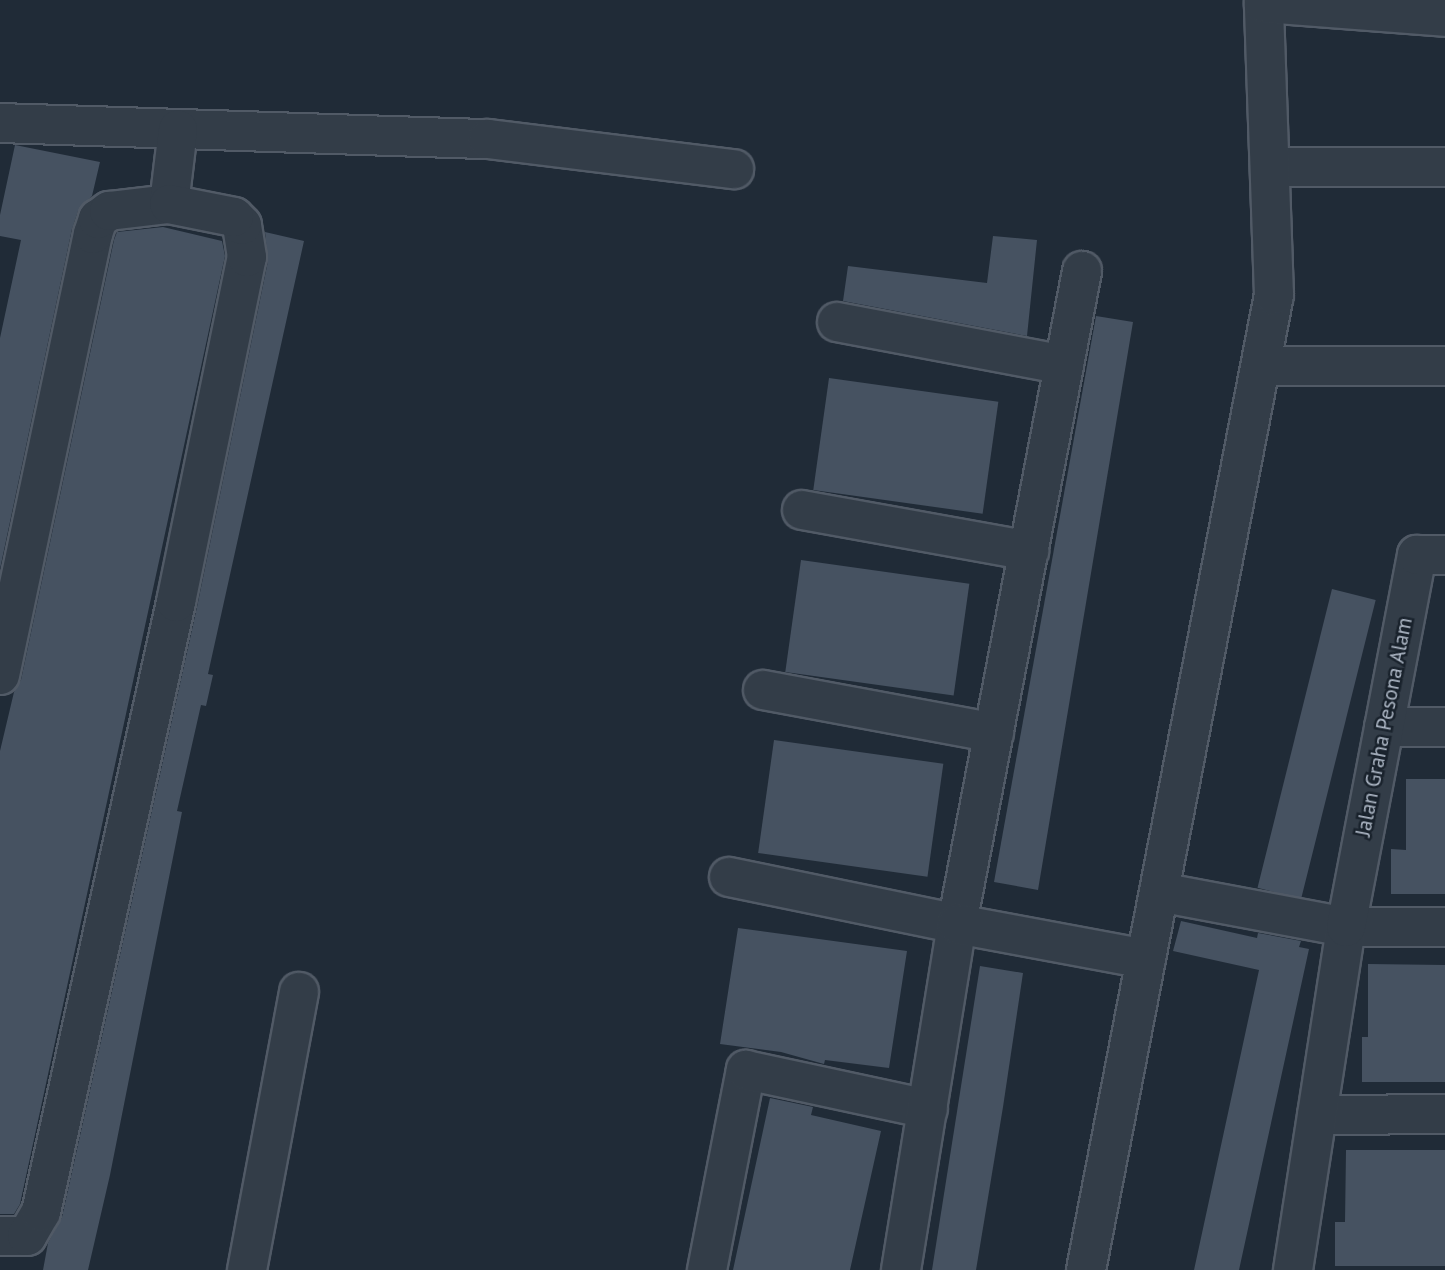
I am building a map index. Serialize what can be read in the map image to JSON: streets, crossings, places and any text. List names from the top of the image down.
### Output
{
  "streets": {
    "street": ["Jalan Graha Pesona Alam"]
  }
}
